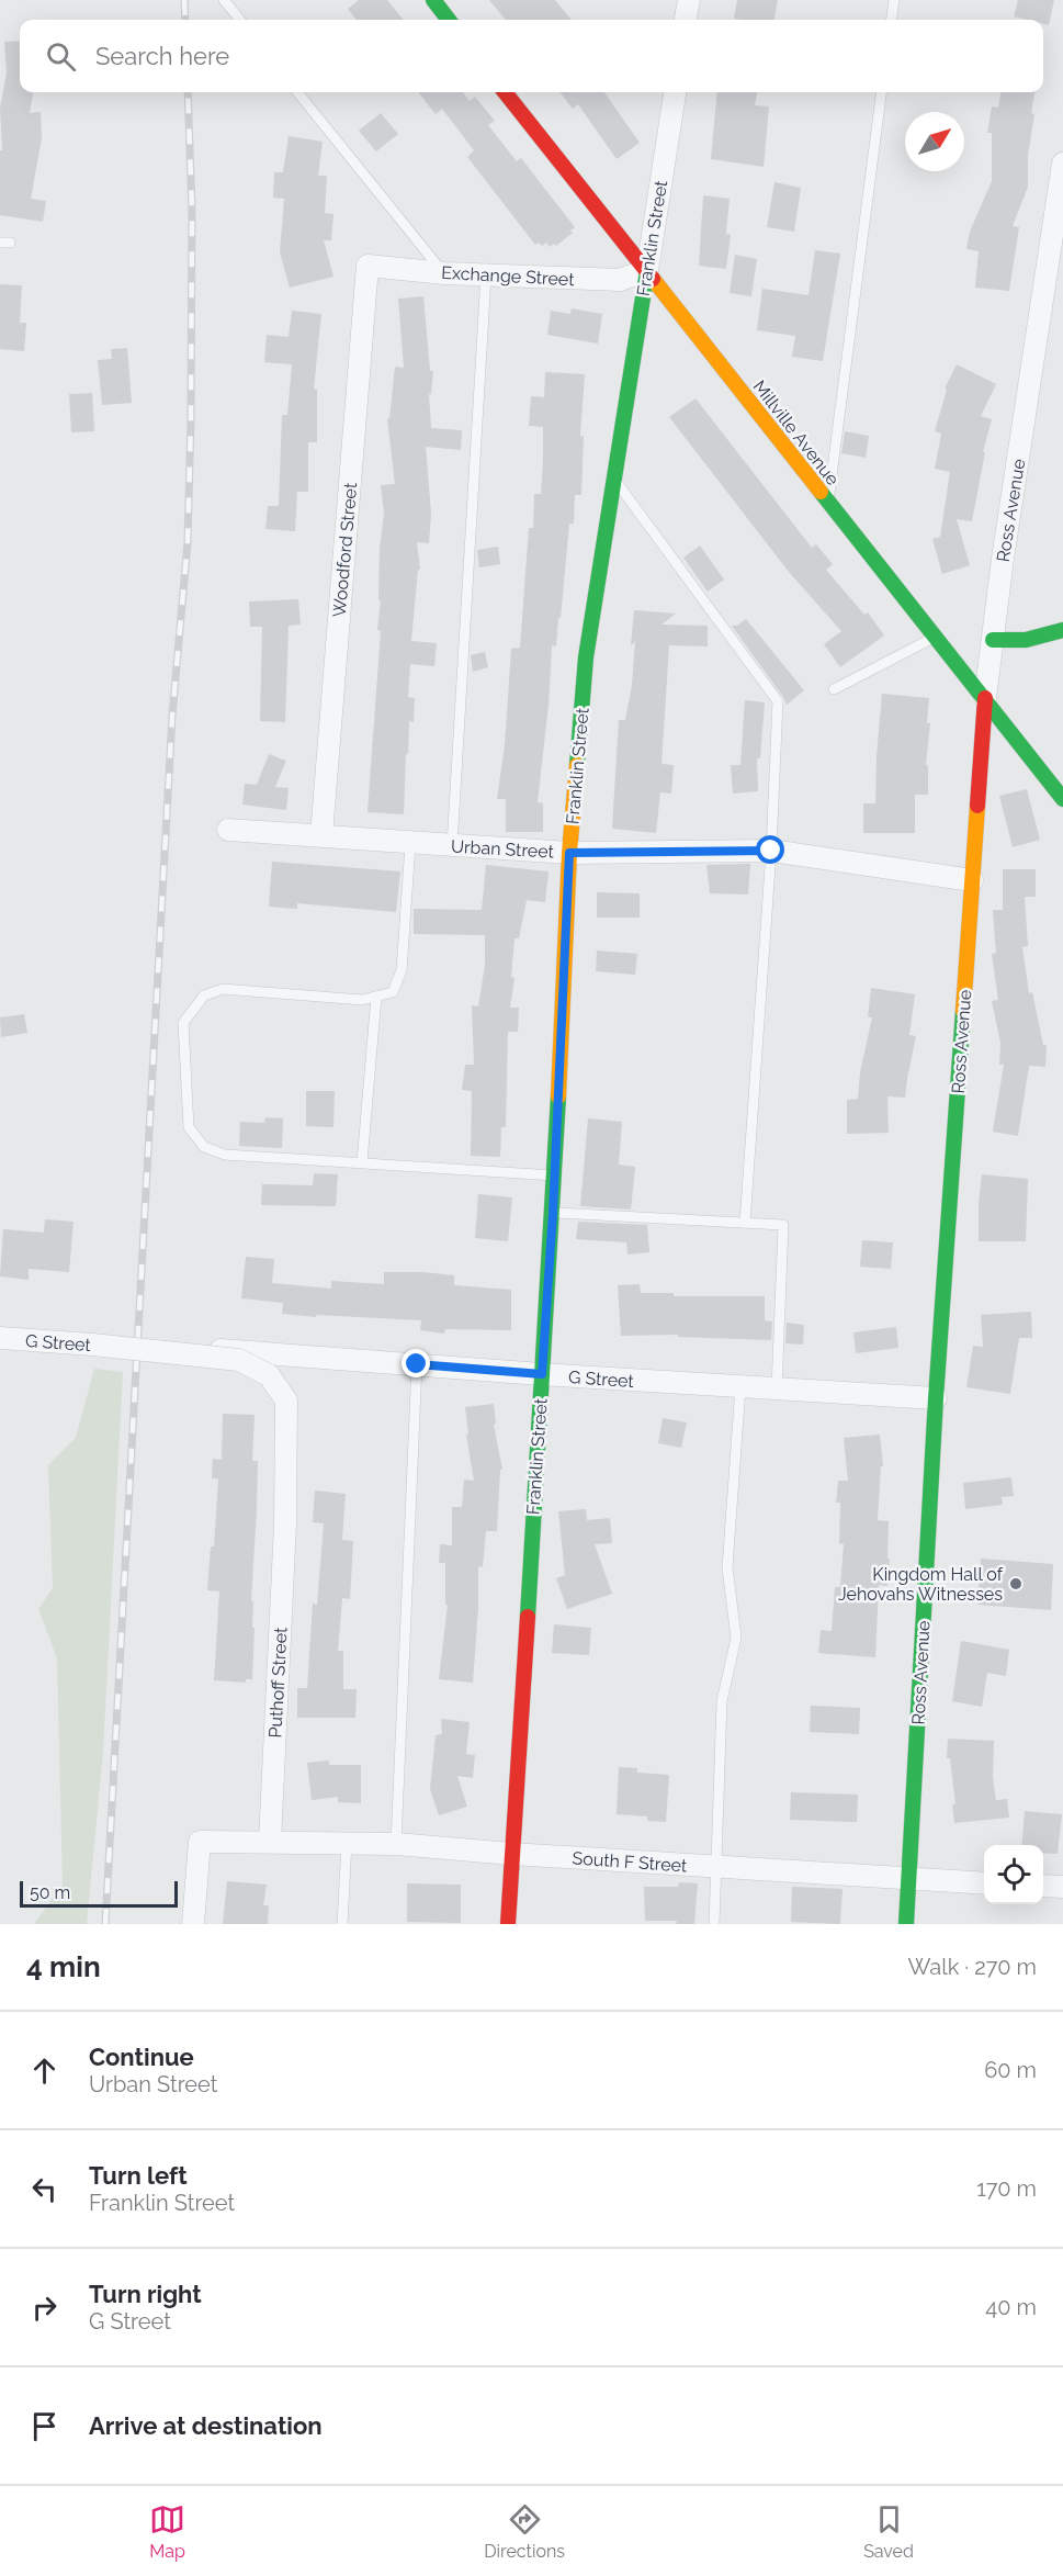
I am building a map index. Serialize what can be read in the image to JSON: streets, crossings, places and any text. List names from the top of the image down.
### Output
{
  "streets": {
    "main road": ["Franklin Street", "Millville Avenue", "Ross Avenue"],
    "street": [
      "Exchange Street",
      "Woodford Street",
      "Urban Street",
      "G Street",
      "Puthoff Street",
      "South F Street"
    ]
  },
  "crossings": [
    ["Franklin Street", "Exchange Street"],
    ["Franklin Street", "Millville Avenue"],
    ["Franklin Street", "Urban Street"],
    ["Franklin Street", "G Street"],
    ["Franklin Street", "South F Street"],
    ["Exchange Street", "Millville Avenue"],
    ["Exchange Street", "Woodford Street"],
    ["Millville Avenue", "Ross Avenue"],
    ["Ross Avenue", "Urban Street"],
    ["Ross Avenue", "G Street"],
    ["Ross Avenue", "South F Street"],
    ["Woodford Street", "Urban Street"],
    ["G Street", "Puthoff Street"],
    ["Puthoff Street", "South F Street"]
  ],
  "places": ["Kingdom Hall of Jehovahs Witnesses"],
  "scale_bar": "50 m",
  "north": "top right",
  "page": {
    "search": "Search here",
    "scale": "50 m",
    "heading": ["4 min", "Walk · 270 m"],
    "list": [
      ["Continue", "Urban Street", "60 m"],
      ["Turn left", "Franklin Street", "170 m"],
      ["Turn right", "G Street", "40 m"],
      "Arrive at destination"
    ],
    "nav": ["Map", "Directions", "Saved"]
  }
}
